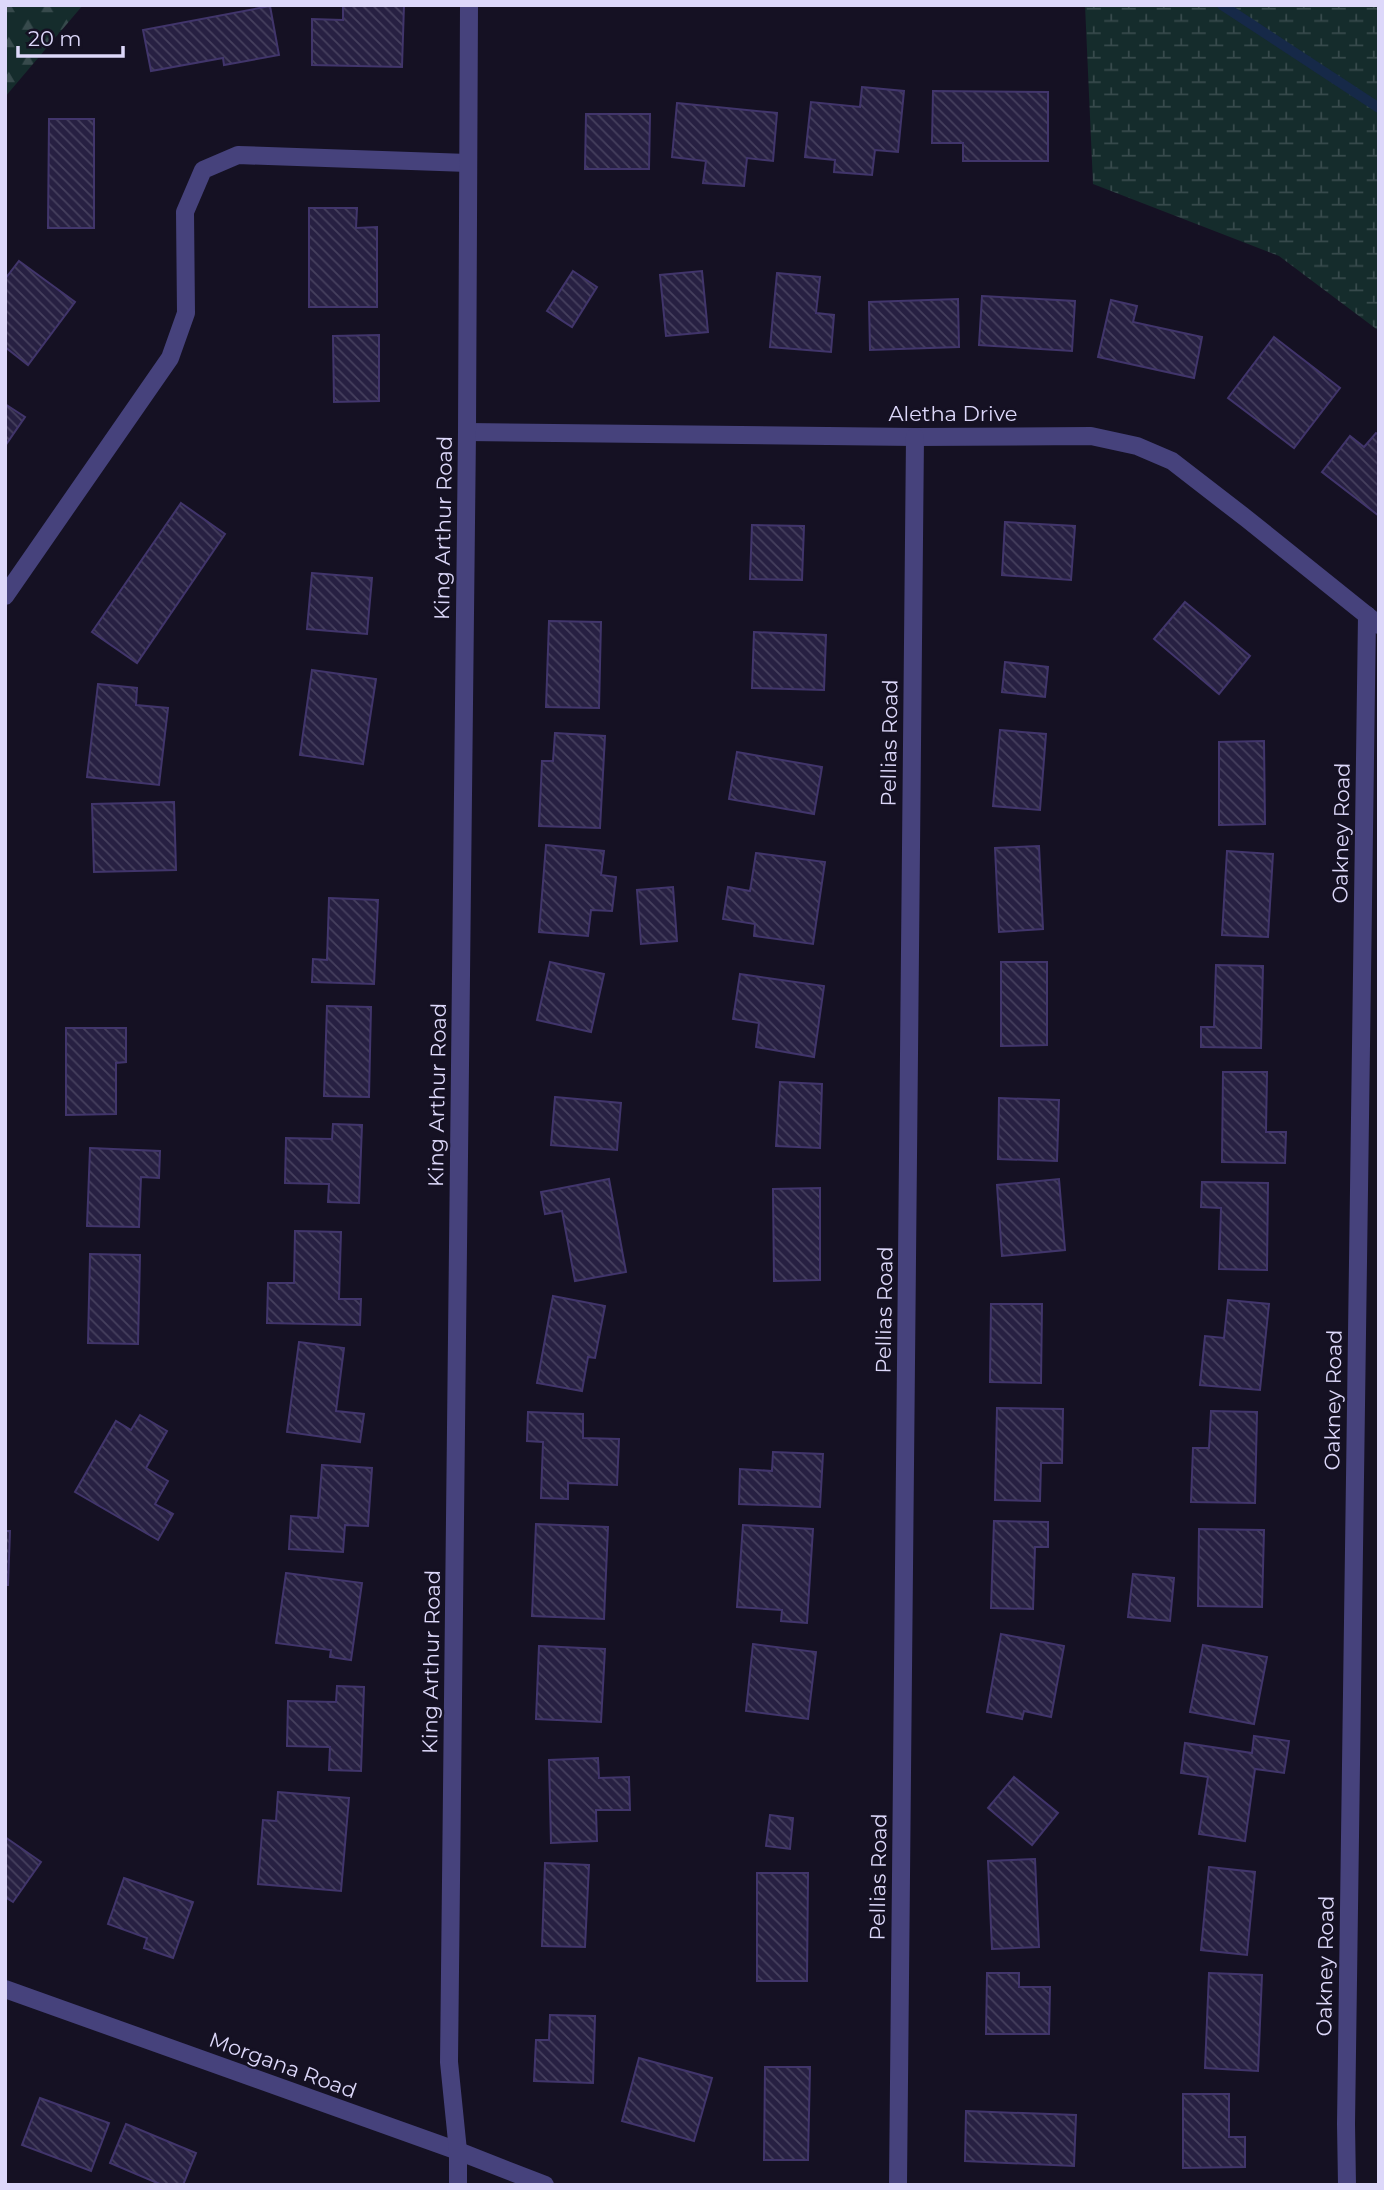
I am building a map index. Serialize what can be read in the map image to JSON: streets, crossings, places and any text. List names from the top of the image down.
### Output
{
  "streets": {
    "street": [
      "Aletha Drive",
      "King Arthur Road",
      "Pellias Road",
      "Oakney Road",
      "Morgana Road"
    ]
  },
  "crossings": [
    ["Aletha Drive", "King Arthur Road"],
    ["Aletha Drive", "Pellias Road"],
    ["Aletha Drive", "Oakney Road"],
    ["King Arthur Road", "Morgana Road"]
  ],
  "scale_bar": "20 m"
}
